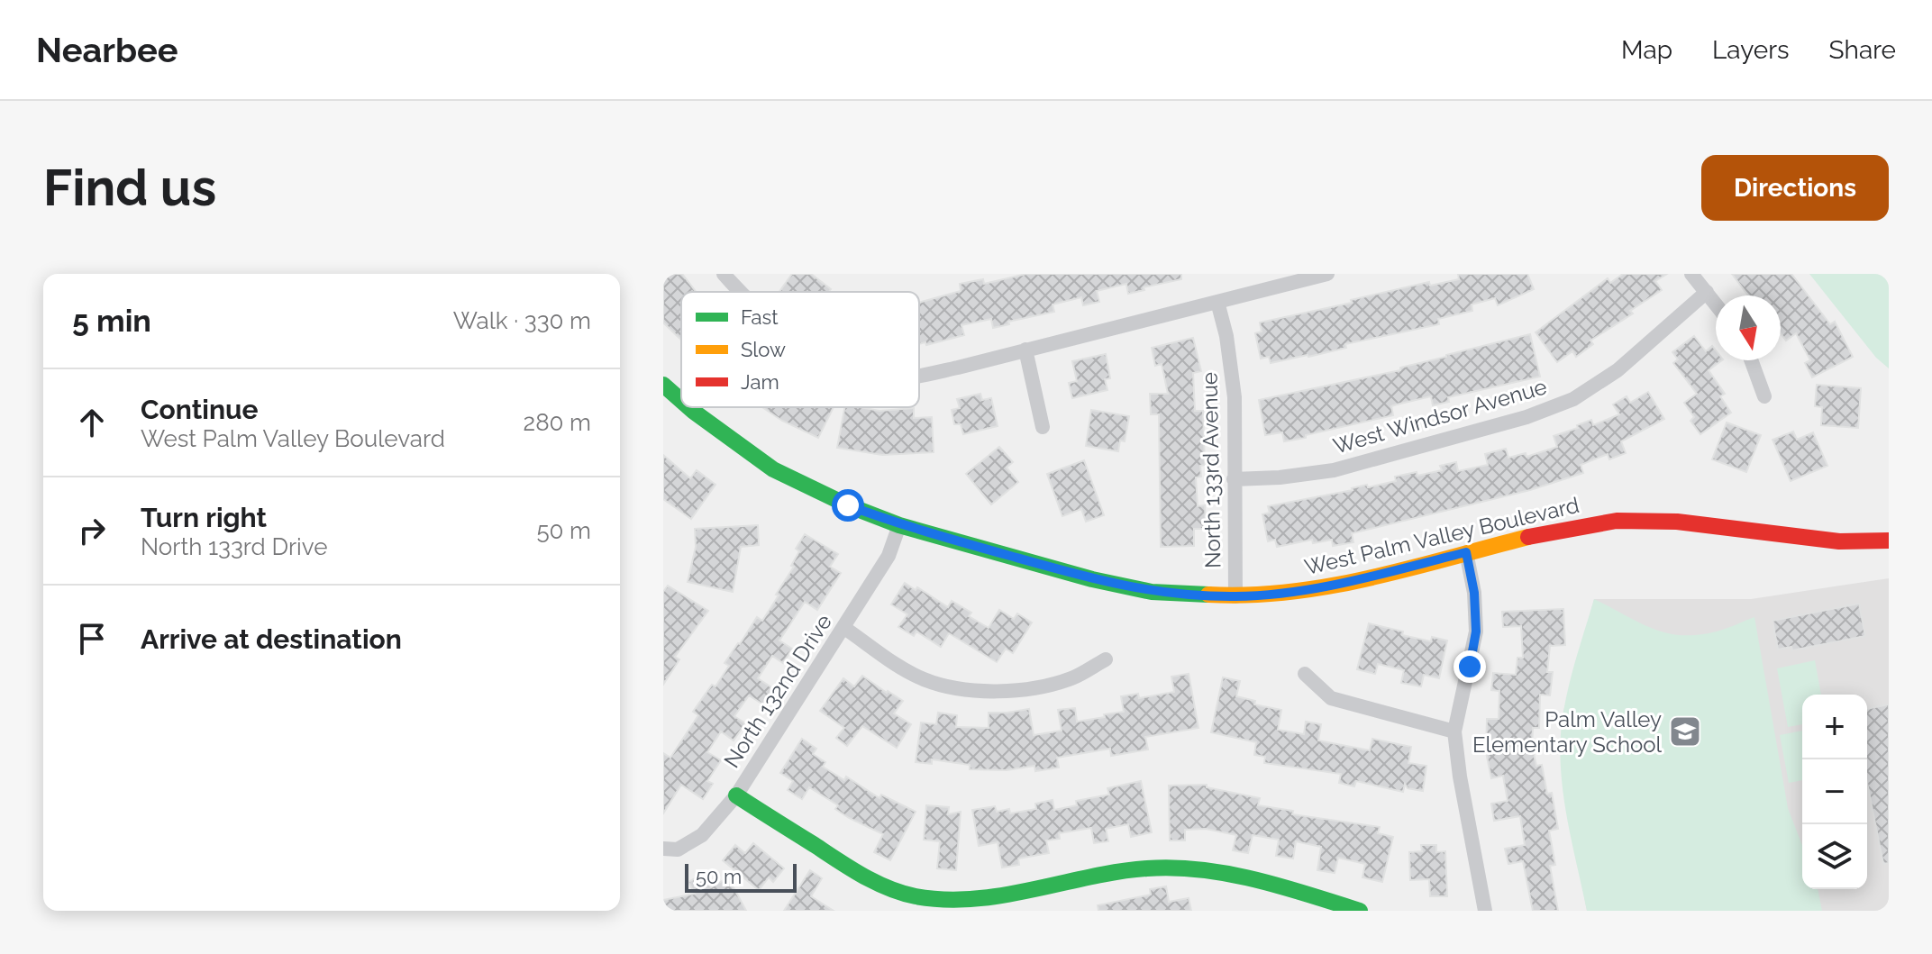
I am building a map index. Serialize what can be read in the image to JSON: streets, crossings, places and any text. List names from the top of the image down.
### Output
{
  "streets": {
    "street": [
      "West Windsor Avenue",
      "North 133rd Avenue",
      "West Palm Valley Boulevard",
      "North 132nd Drive"
    ]
  },
  "crossings": [
    ["West Windsor Avenue", "North 133rd Avenue"],
    ["North 133rd Avenue", "West Palm Valley Boulevard"],
    ["West Palm Valley Boulevard", "North 132nd Drive"]
  ],
  "places": {
    "school or university": ["Palm Valley Elementary School"]
  },
  "legend": ["Fast", "Slow", "Jam"],
  "scale_bar": "50 m",
  "north": "bottom",
  "page": {
    "header": "Nearbee",
    "nav": ["Map", "Layers", "Share"],
    "buttons": "Directions",
    "title": "Find us",
    "heading": ["5 min", "Walk · 330 m"],
    "list": [
      ["Continue", "West Palm Valley Boulevard", "280 m"],
      ["Turn right", "North 133rd Drive", "50 m"],
      "Arrive at destination"
    ],
    "map_buttons": ["+", "−"],
    "scale": "50 m"
  }
}
